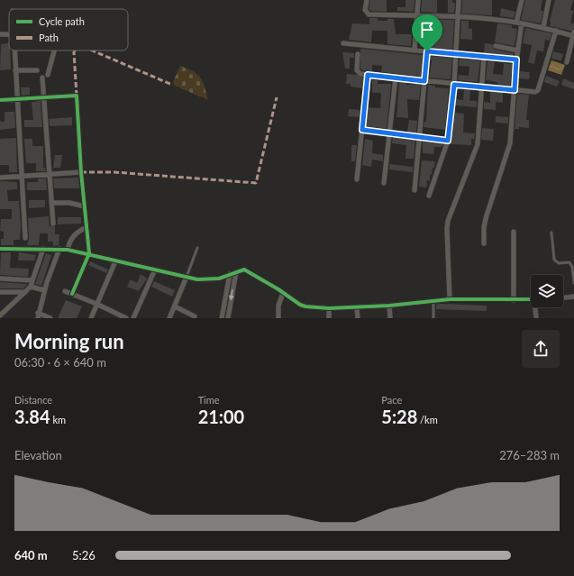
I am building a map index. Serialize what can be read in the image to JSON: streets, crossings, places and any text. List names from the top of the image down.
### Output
{
  "legend": ["Cycle path", "Path"],
  "page": {
    "heading": ["Morning run", "06:30 · 6 × 640 m"],
    "stats": [
      ["Distance", "3.84 km"],
      ["Time", "21:00"],
      ["Pace", "5:28 /km"]
    ],
    "chart": ["Elevation", "276–283 m"],
    "list": [
      {
        "name": "640 m",
        "note": "5:26"
      }
    ]
  }
}
